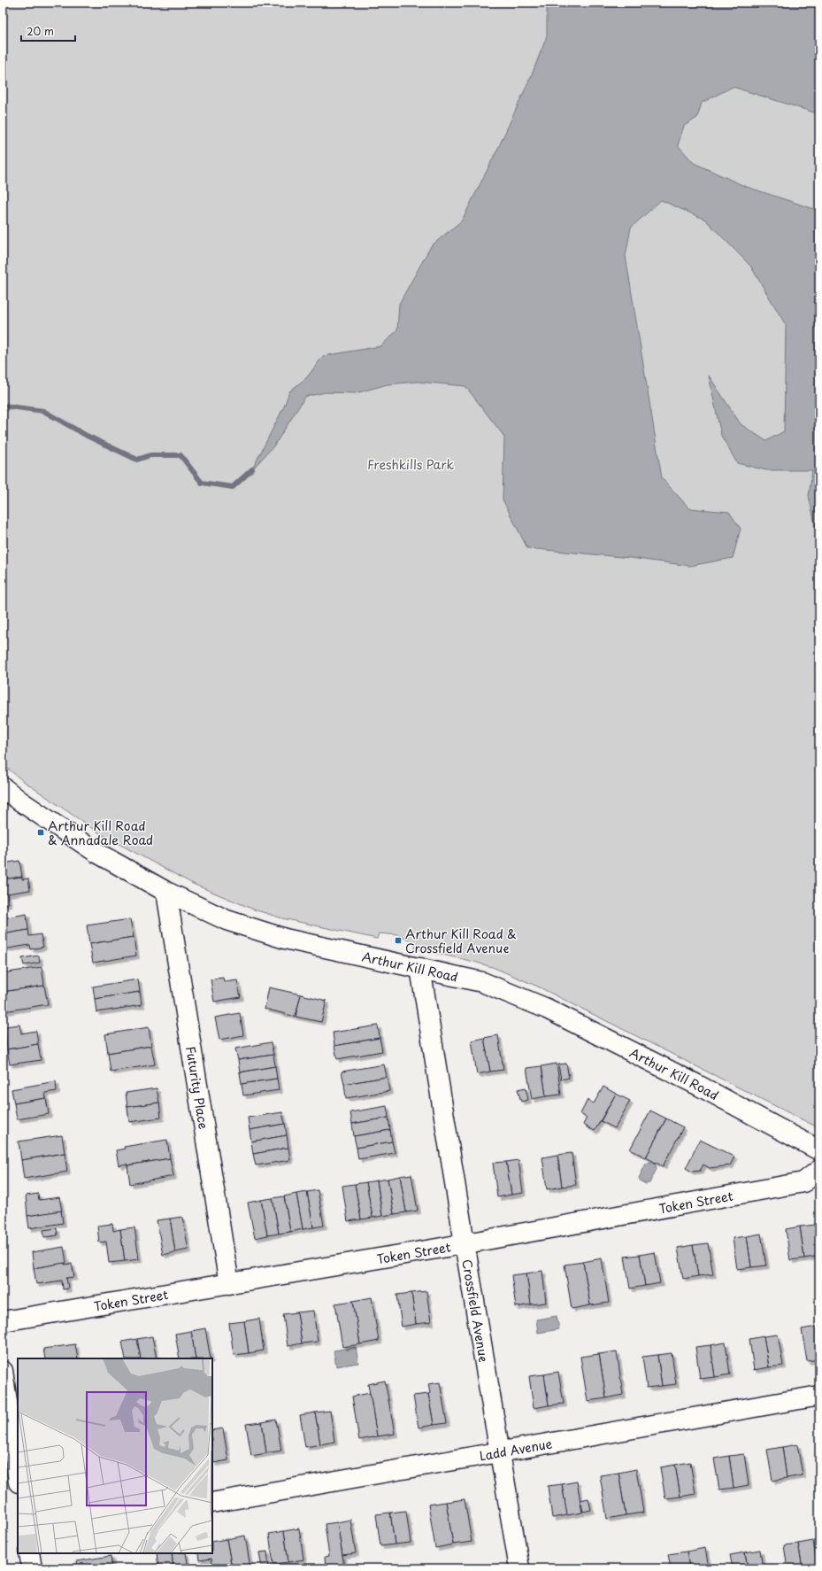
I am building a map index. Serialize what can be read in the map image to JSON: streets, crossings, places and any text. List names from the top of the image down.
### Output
{
  "streets": {
    "street": [
      "Arthur Kill Road",
      "Futurity Place",
      "Token Street",
      "Crossfield Avenue",
      "Ladd Avenue"
    ]
  },
  "crossings": [
    ["Arthur Kill Road", "Futurity Place"],
    ["Arthur Kill Road", "Crossfield Avenue"],
    ["Futurity Place", "Token Street"],
    ["Token Street", "Crossfield Avenue"],
    ["Crossfield Avenue", "Ladd Avenue"]
  ],
  "parks": ["Freshkills Park"],
  "places": {
    "transit": ["Arthur Kill Road & Annadale Road", "Arthur Kill Road & Crossfield Avenue"]
  },
  "scale_bar": "20 m"
}
